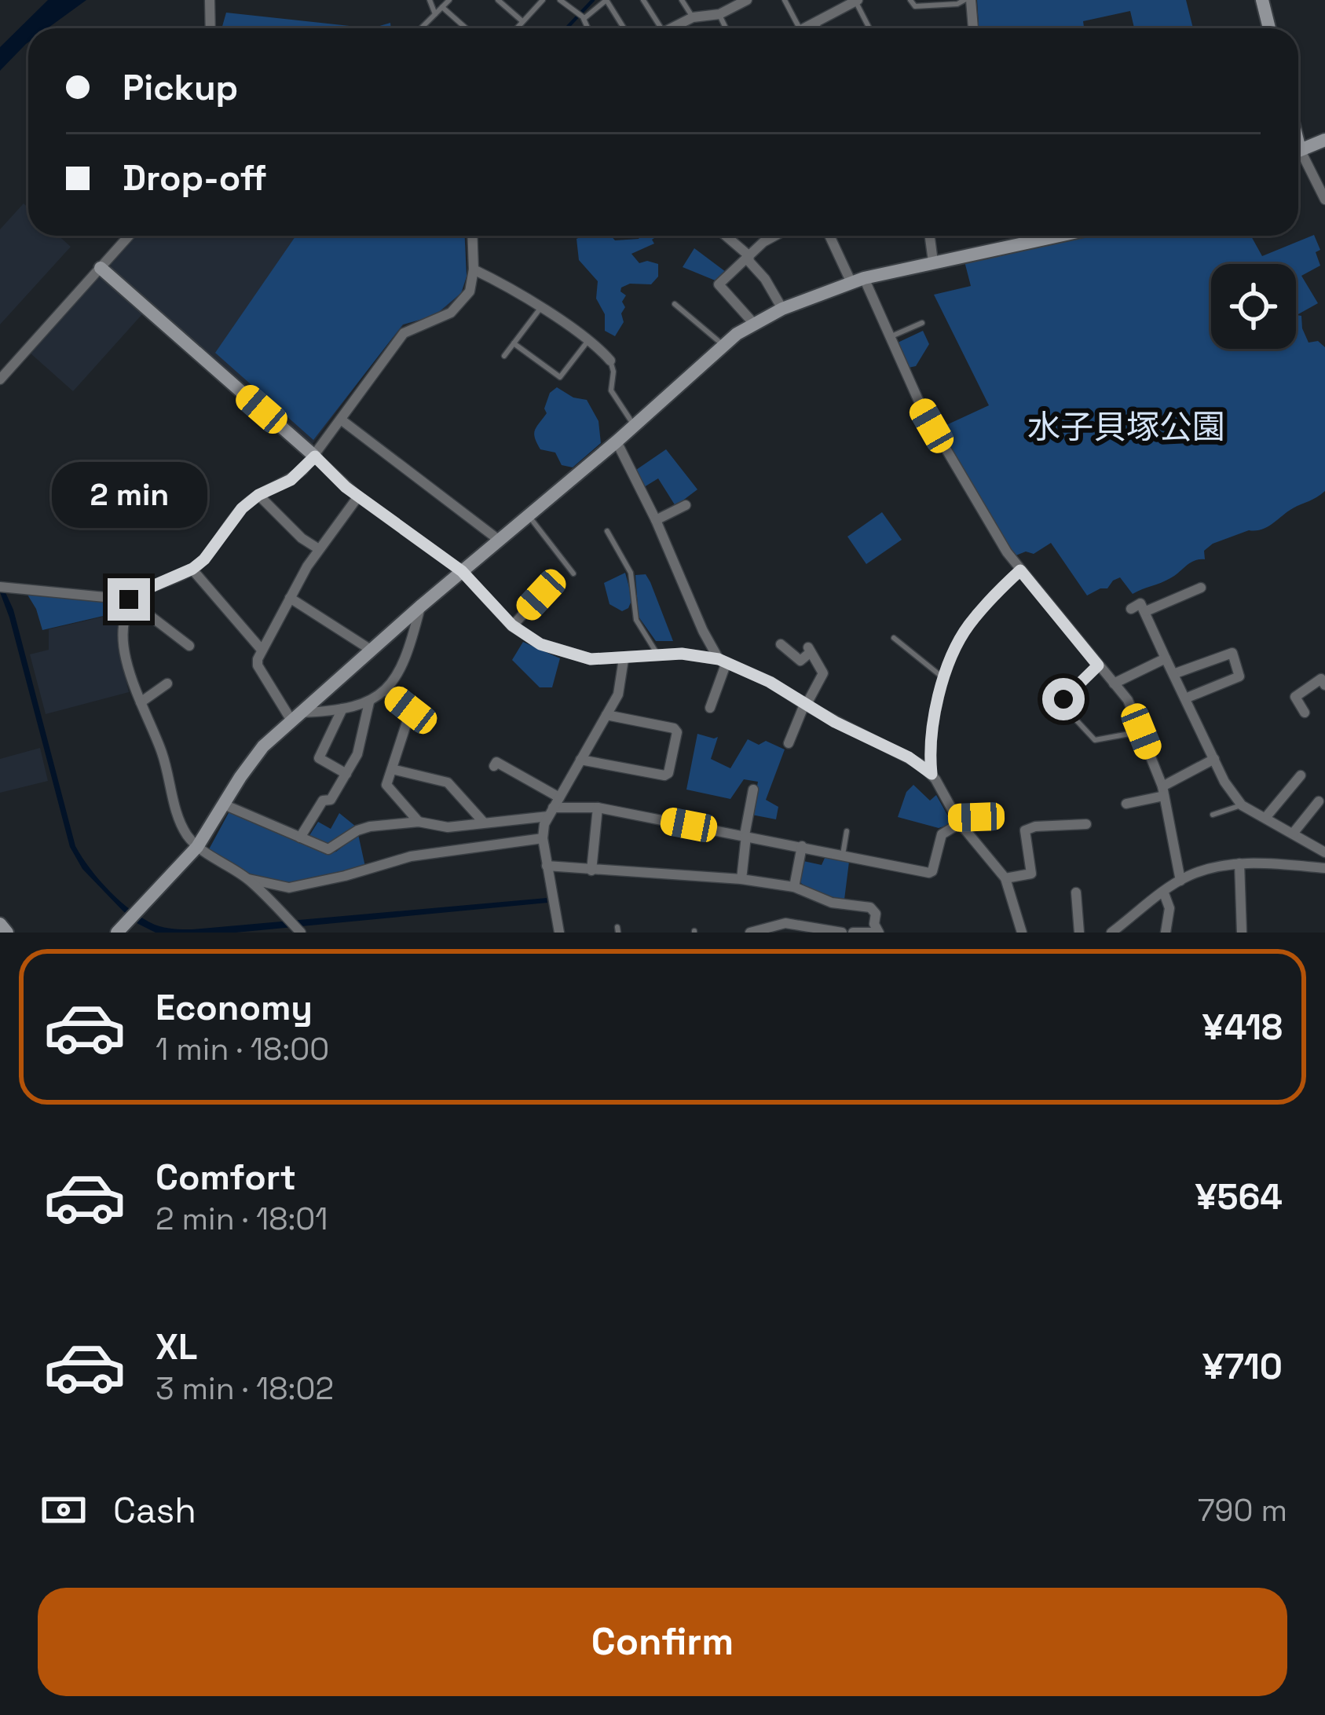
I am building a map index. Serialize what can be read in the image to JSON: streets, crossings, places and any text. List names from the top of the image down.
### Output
{
  "parks": ["水子貝塚公園"],
  "page": {
    "banner": ["Pickup", "Drop-off"],
    "bubble": "2 min",
    "list": [
      {
        "name": "Economy",
        "note": "1 min · 18:00",
        "value": "¥418"
      },
      {
        "name": "Comfort",
        "note": "2 min · 18:01",
        "value": "¥564"
      },
      {
        "name": "XL",
        "note": "3 min · 18:02",
        "value": "¥710"
      }
    ],
    "pay": ["Cash", "790 m"],
    "buttons": "Confirm"
  }
}
